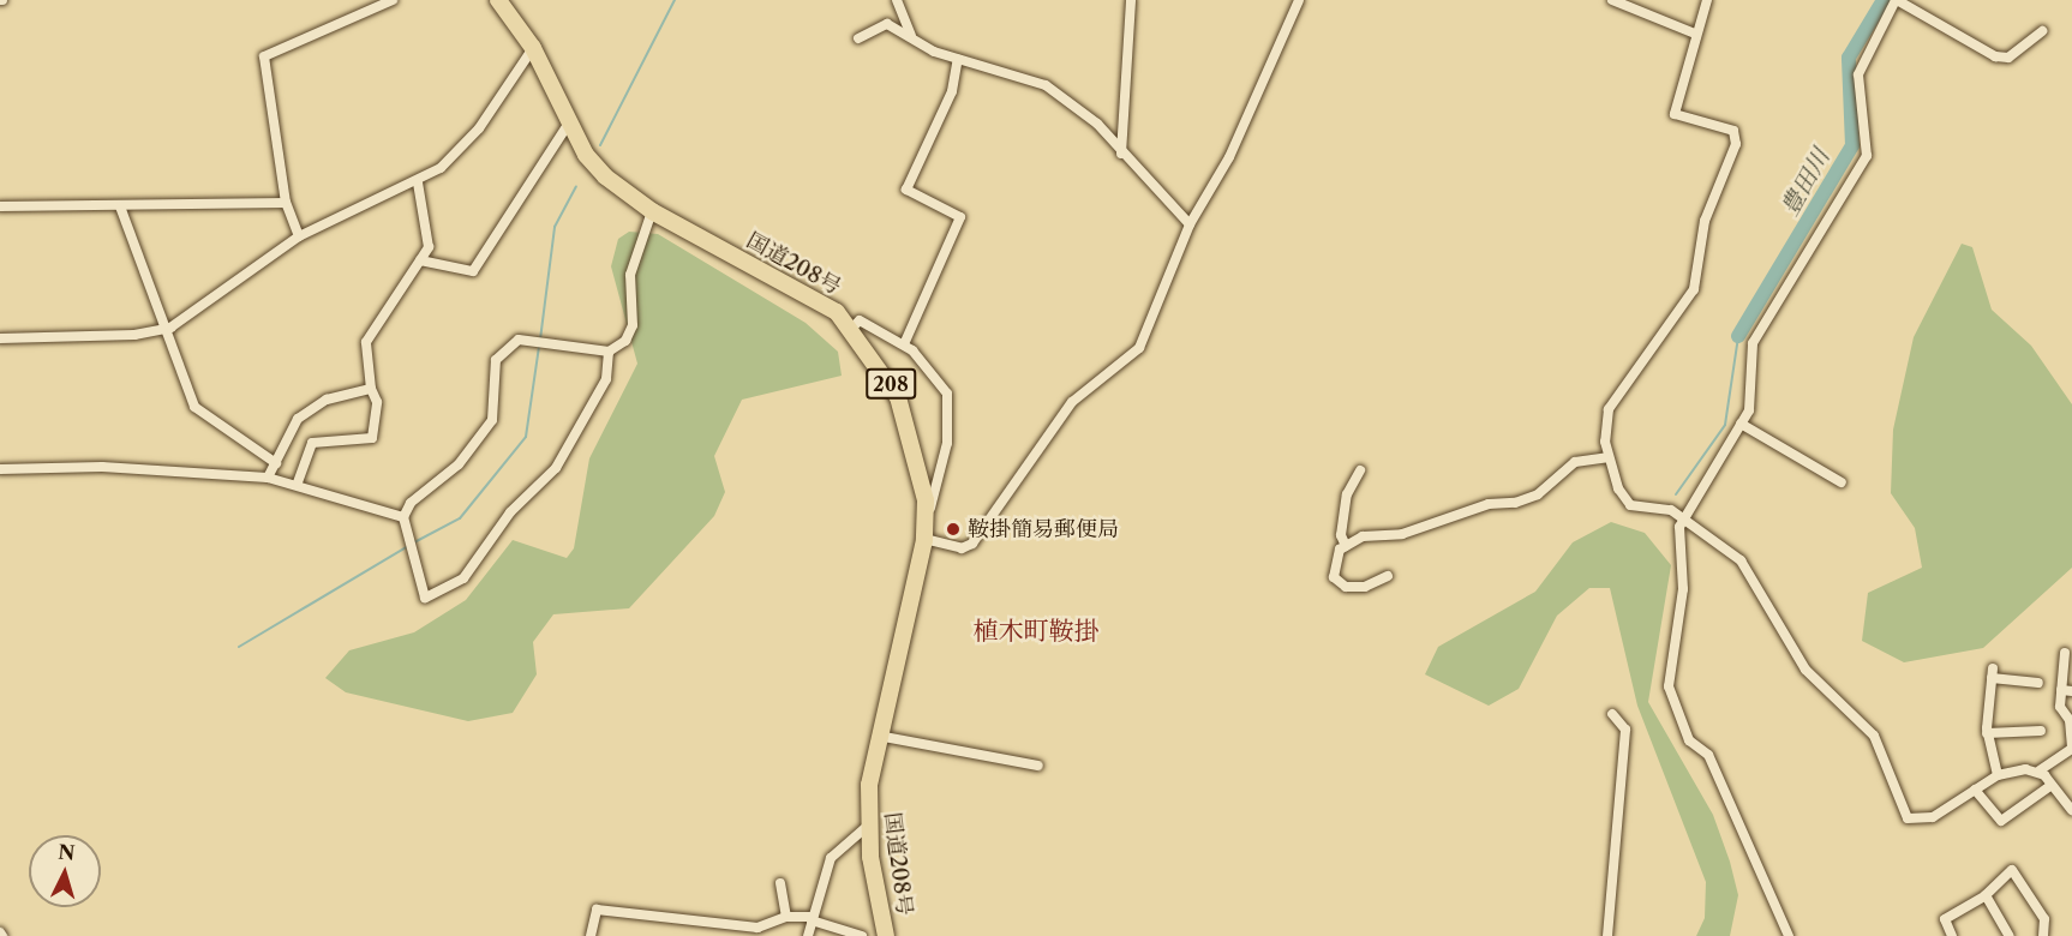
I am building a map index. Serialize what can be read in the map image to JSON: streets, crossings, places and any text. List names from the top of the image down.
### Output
{
  "streets": {
    "highway": ["国道208号", "208"]
  },
  "districts": ["植木町鞍掛"],
  "water": ["豊田川"],
  "places": ["鞍掛簡易郵便局"],
  "north": "top"
}
